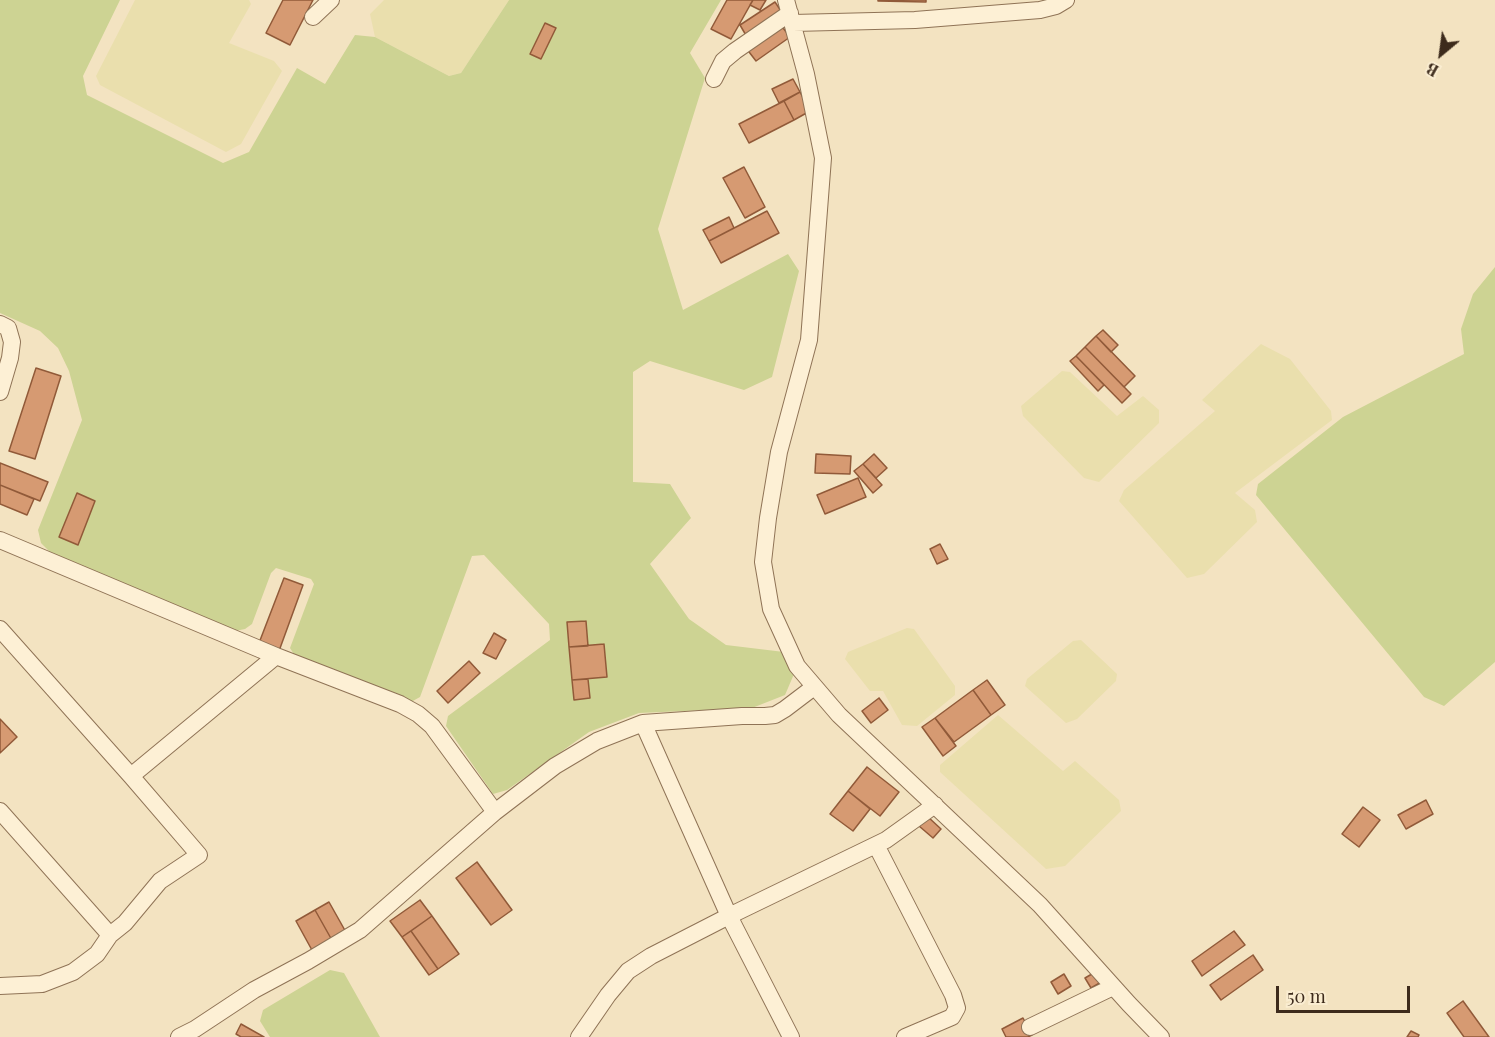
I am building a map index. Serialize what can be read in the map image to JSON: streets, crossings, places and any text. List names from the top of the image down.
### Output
{
  "scale_bar": "50 m",
  "north": "bottom left"
}
